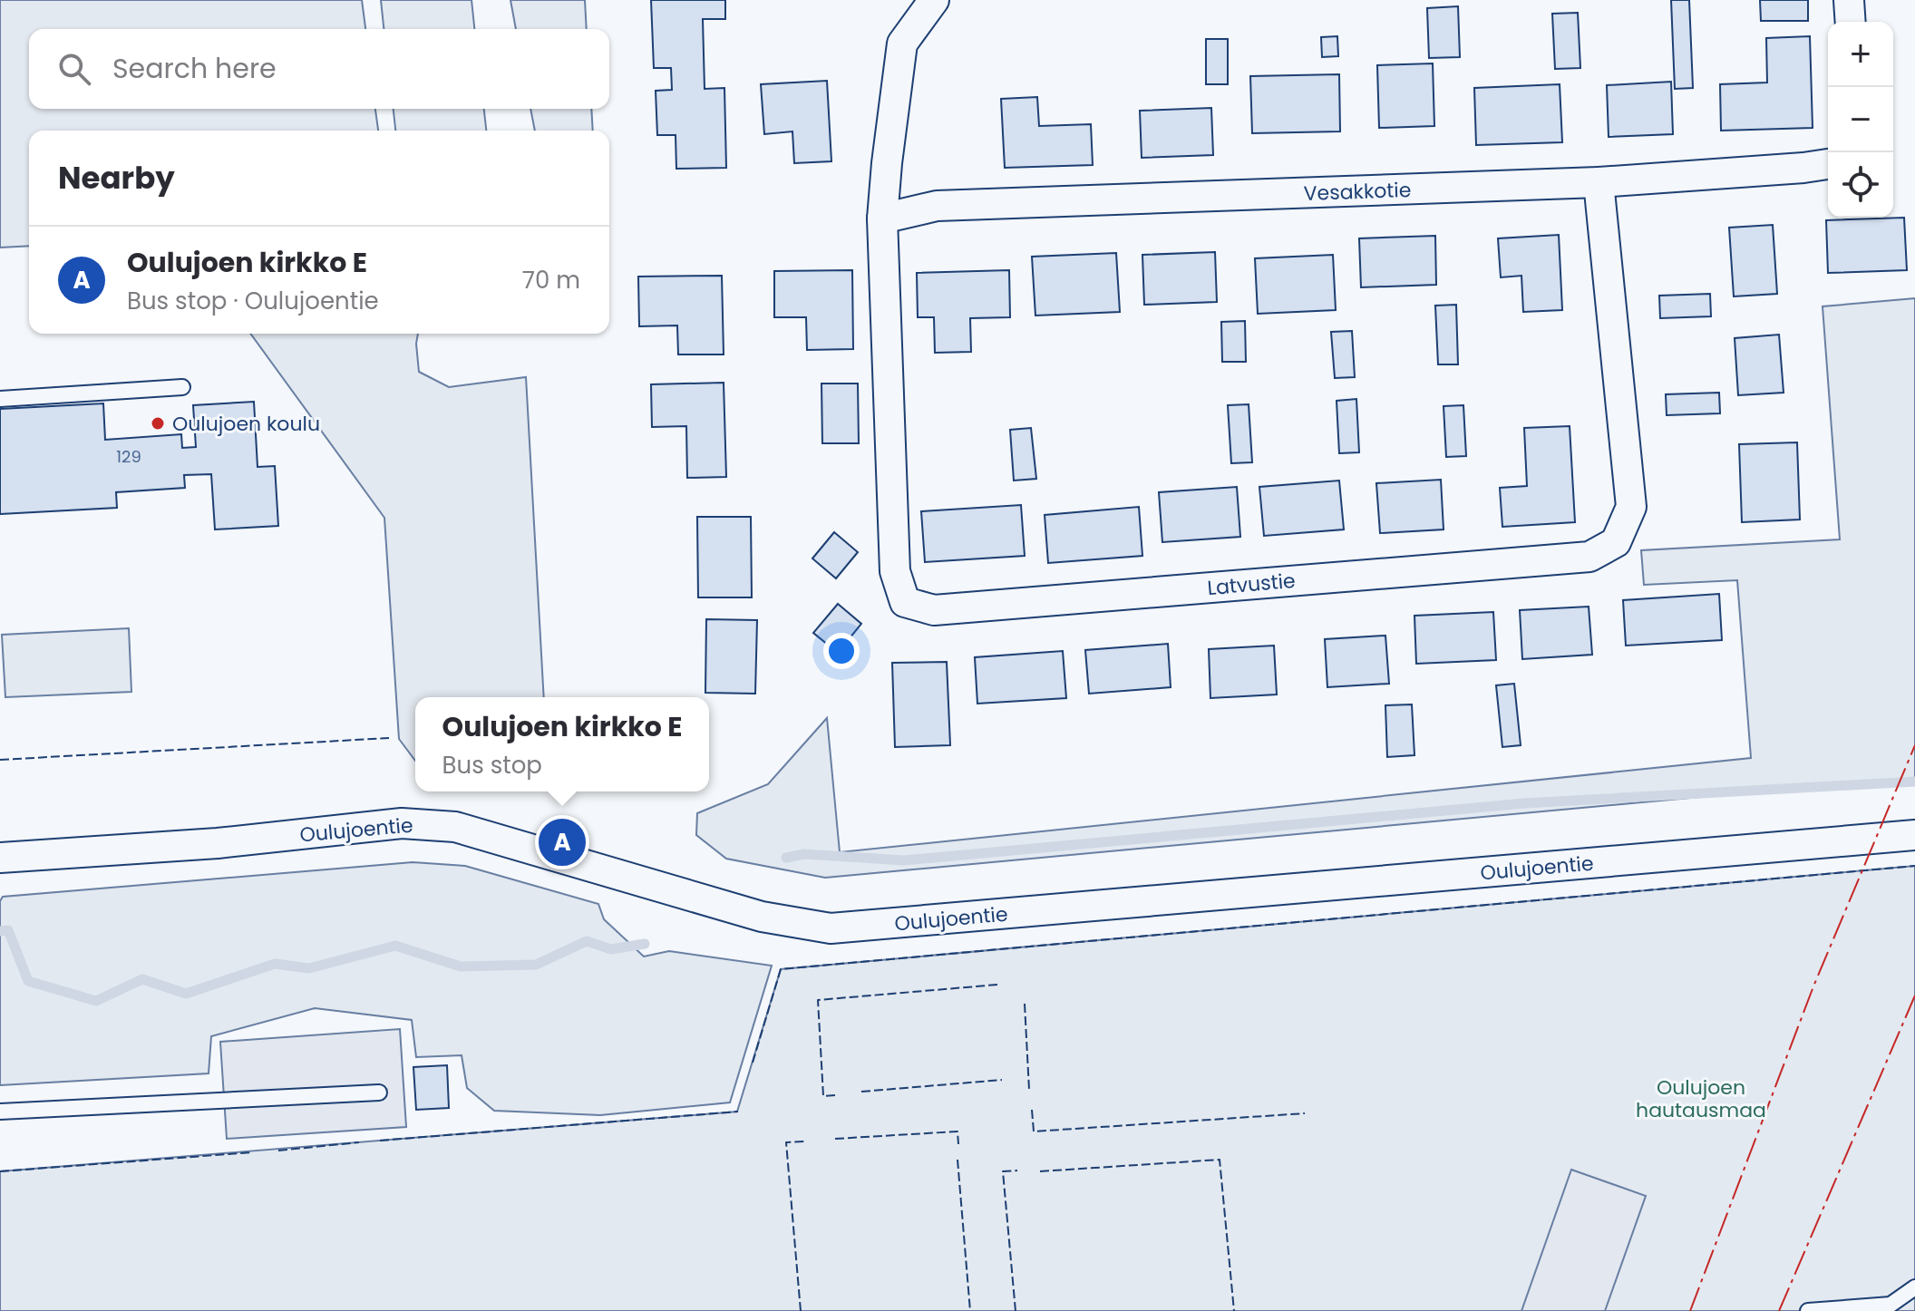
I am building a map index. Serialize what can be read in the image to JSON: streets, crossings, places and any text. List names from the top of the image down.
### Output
{
  "streets": {
    "street": ["Vesakkotie", "Latvustie", "Oulujoentie"]
  },
  "crossings": [
    ["Vesakkotie", "Latvustie"]
  ],
  "parks": ["Oulujoen hautausmaa"],
  "places": ["Oulujoen koulu"],
  "house_numbers": ["129"],
  "page": {
    "map_buttons": ["+", "−"],
    "search": "Search here",
    "heading": "Nearby",
    "list": [
      {
        "mark": "A",
        "name": "Oulujoen kirkko E",
        "note": "Bus stop · Oulujoentie",
        "value": "70 m"
      }
    ],
    "popup": ["Oulujoen kirkko E", "Bus stop"],
    "pins": "A"
  }
}
